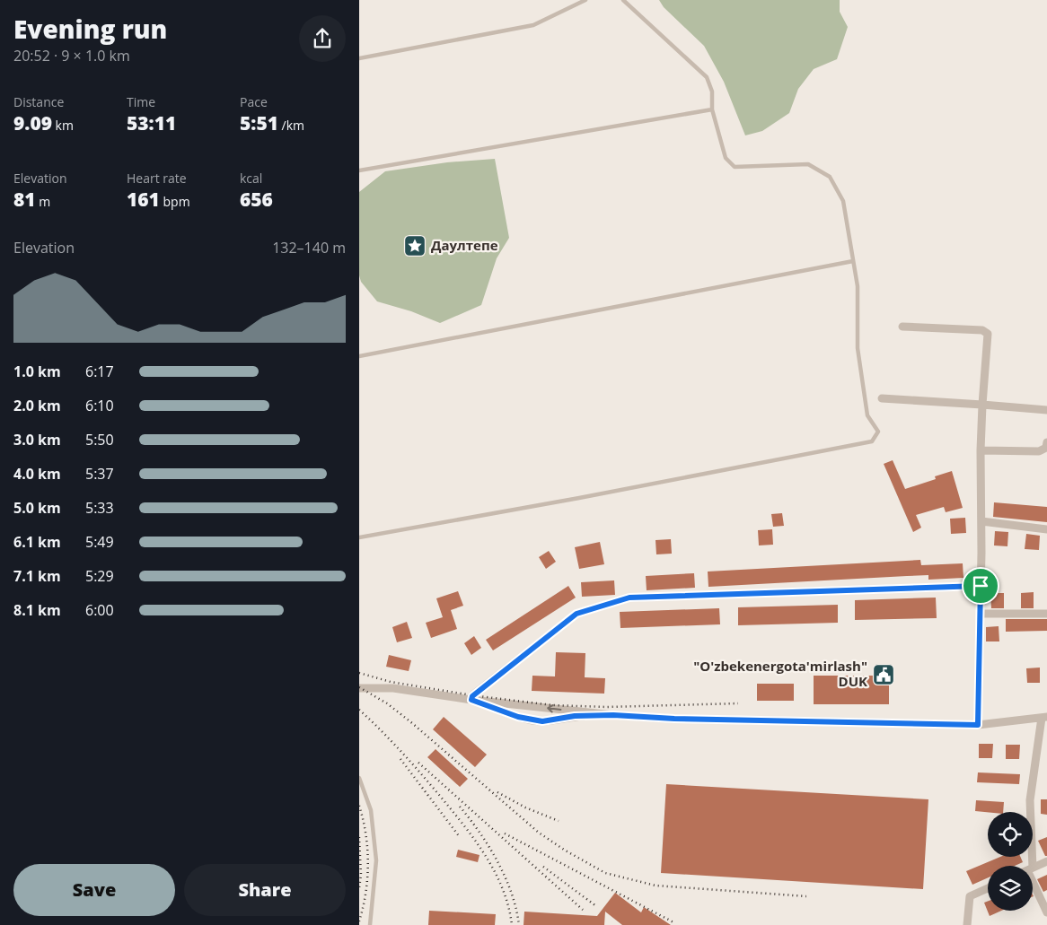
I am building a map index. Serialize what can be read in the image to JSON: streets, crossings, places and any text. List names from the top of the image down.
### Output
{
  "places": {
    "place": ["Даултепе"],
    "public building": ["\"O'zbekenergota'mirlash\" DUK"]
  },
  "page": {
    "heading": ["Evening run", "20:52 · 9 × 1.0 km"],
    "stats": [
      ["Distance", "9.09 km"],
      ["Time", "53:11"],
      ["Pace", "5:51 /km"],
      ["Elevation", "81 m"],
      ["Heart rate", "161 bpm"],
      ["kcal", "656"]
    ],
    "chart": ["Elevation", "132–140 m"],
    "list": [
      {
        "name": "1.0 km",
        "note": "6:17"
      },
      {
        "name": "2.0 km",
        "note": "6:10"
      },
      {
        "name": "3.0 km",
        "note": "5:50"
      },
      {
        "name": "4.0 km",
        "note": "5:37"
      },
      {
        "name": "5.0 km",
        "note": "5:33"
      },
      {
        "name": "6.1 km",
        "note": "5:49"
      },
      {
        "name": "7.1 km",
        "note": "5:29"
      },
      {
        "name": "8.1 km",
        "note": "6:00"
      }
    ],
    "buttons": ["Save", "Share"]
  }
}
